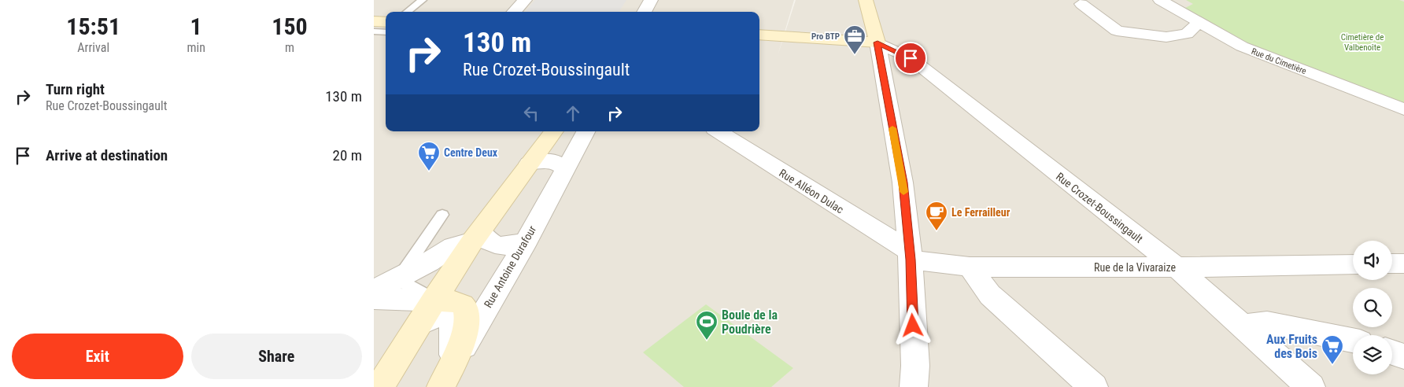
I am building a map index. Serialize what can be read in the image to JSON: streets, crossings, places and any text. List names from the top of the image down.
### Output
{
  "streets": {
    "street": [
      "Rue du Cimetière",
      "Rue Alléon Dulac",
      "Rue Crozet-Boussingault",
      "Rue Antoine Durafour",
      "Rue de la Vivaraize"
    ]
  },
  "crossings": [
    ["Rue Alléon Dulac", "Rue de la Vivaraize"],
    ["Rue Crozet-Boussingault", "Rue de la Vivaraize"]
  ],
  "parks": ["Cimetière de Valbenoîte"],
  "places": {
    "office": ["Pro BTP"],
    "supermarket": ["Centre Deux", "Aux Fruits des Bois"],
    "cafe": ["Le Ferrailleur"],
    "sports": ["Boule de la Poudrière"]
  },
  "page": {
    "eta": [
      "15:51",
      "Arrival",
      "1",
      "min",
      "150",
      "m"
    ],
    "turn": ["130 m", "Rue Crozet-Boussingault"],
    "list": [
      {
        "name": "Turn right",
        "note": "Rue Crozet-Boussingault",
        "value": "130 m"
      },
      {
        "name": "Arrive at destination",
        "value": "20 m"
      }
    ],
    "buttons": ["Exit", "Share"]
  }
}
